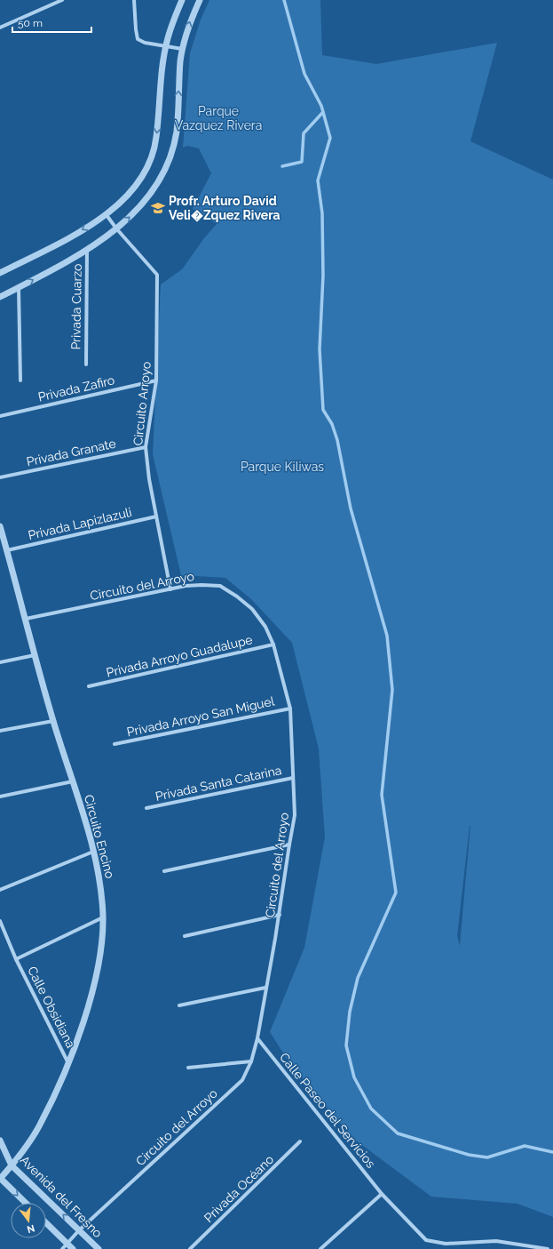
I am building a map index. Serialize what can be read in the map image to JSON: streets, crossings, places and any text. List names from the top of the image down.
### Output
{
  "streets": {
    "street": [
      "Privada Cuarzo",
      "Privada Zafiro",
      "Circuito Arroyo",
      "Privada Granate",
      "Privada Lapizlazuli",
      "Circuito del Arroyo",
      "Privada Arroyo Guadalupe",
      "Privada Arroyo San Miguel",
      "Privada Santa Catarina",
      "Circuito Encino",
      "Calle Obsidiana",
      "Calle Paseo del Servicios",
      "Privada Océano",
      "Avenida del Fresno"
    ]
  },
  "crossings": [
    ["Privada Zafiro", "Circuito Arroyo"],
    ["Circuito Arroyo", "Privada Granate"],
    ["Circuito Arroyo", "Privada Lapizlazuli"],
    ["Circuito Arroyo", "Circuito del Arroyo"],
    ["Privada Lapizlazuli", "Circuito Encino"],
    ["Circuito del Arroyo", "Privada Arroyo Guadalupe"],
    ["Circuito del Arroyo", "Privada Arroyo San Miguel"],
    ["Circuito del Arroyo", "Privada Santa Catarina"],
    ["Circuito del Arroyo", "Circuito Encino"],
    ["Circuito del Arroyo", "Calle Paseo del Servicios"],
    ["Circuito del Arroyo", "Avenida del Fresno"],
    ["Circuito Encino", "Calle Obsidiana"],
    ["Circuito Encino", "Avenida del Fresno"]
  ],
  "parks": ["Parque Vazquez Rivera", "Parque Kiliwas"],
  "places": {
    "school or university": ["Profr. Arturo David Veli�Zquez Rivera"]
  },
  "scale_bar": "50 m",
  "north": "bottom"
}
